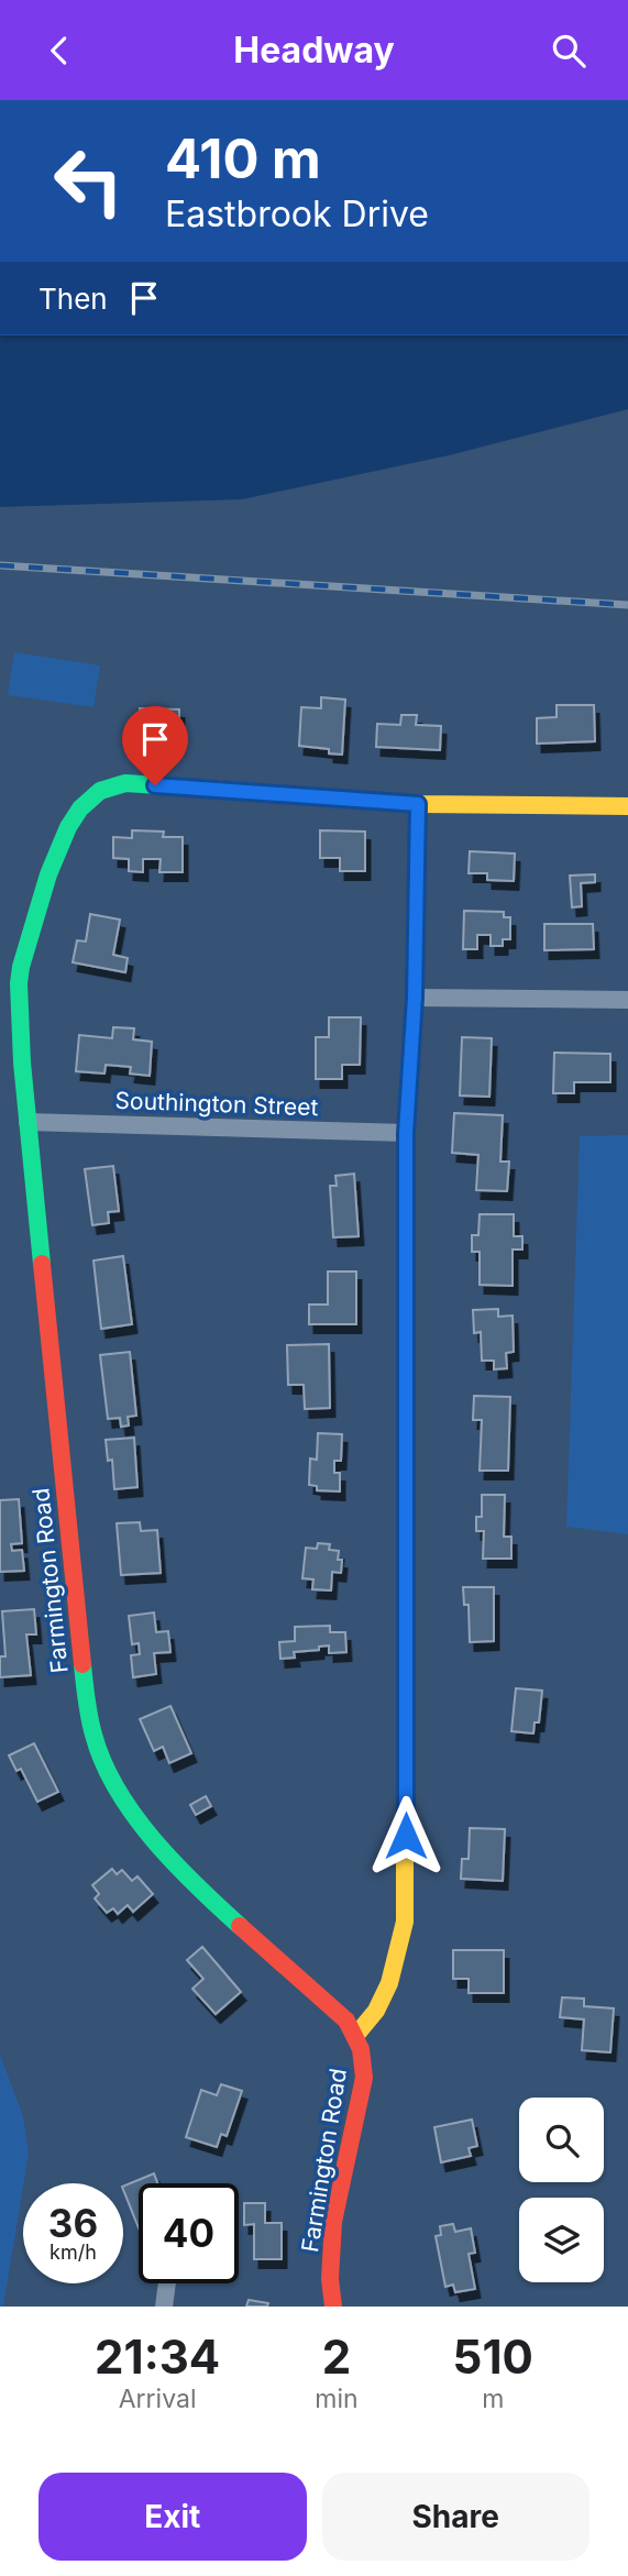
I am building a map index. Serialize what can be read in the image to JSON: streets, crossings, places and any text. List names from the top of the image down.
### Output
{
  "streets": {
    "street": ["Southington Street", "Farmington Road"]
  },
  "crossings": [
    ["Southington Street", "Farmington Road"]
  ],
  "page": {
    "header": "Headway",
    "turn": ["410 m", "Eastbrook Drive"],
    "then": "Then",
    "speed": "36 km/h",
    "limit": "40",
    "eta": [
      "21:34",
      "Arrival",
      "2",
      "min",
      "510",
      "m"
    ],
    "buttons": ["Exit", "Share"]
  }
}
